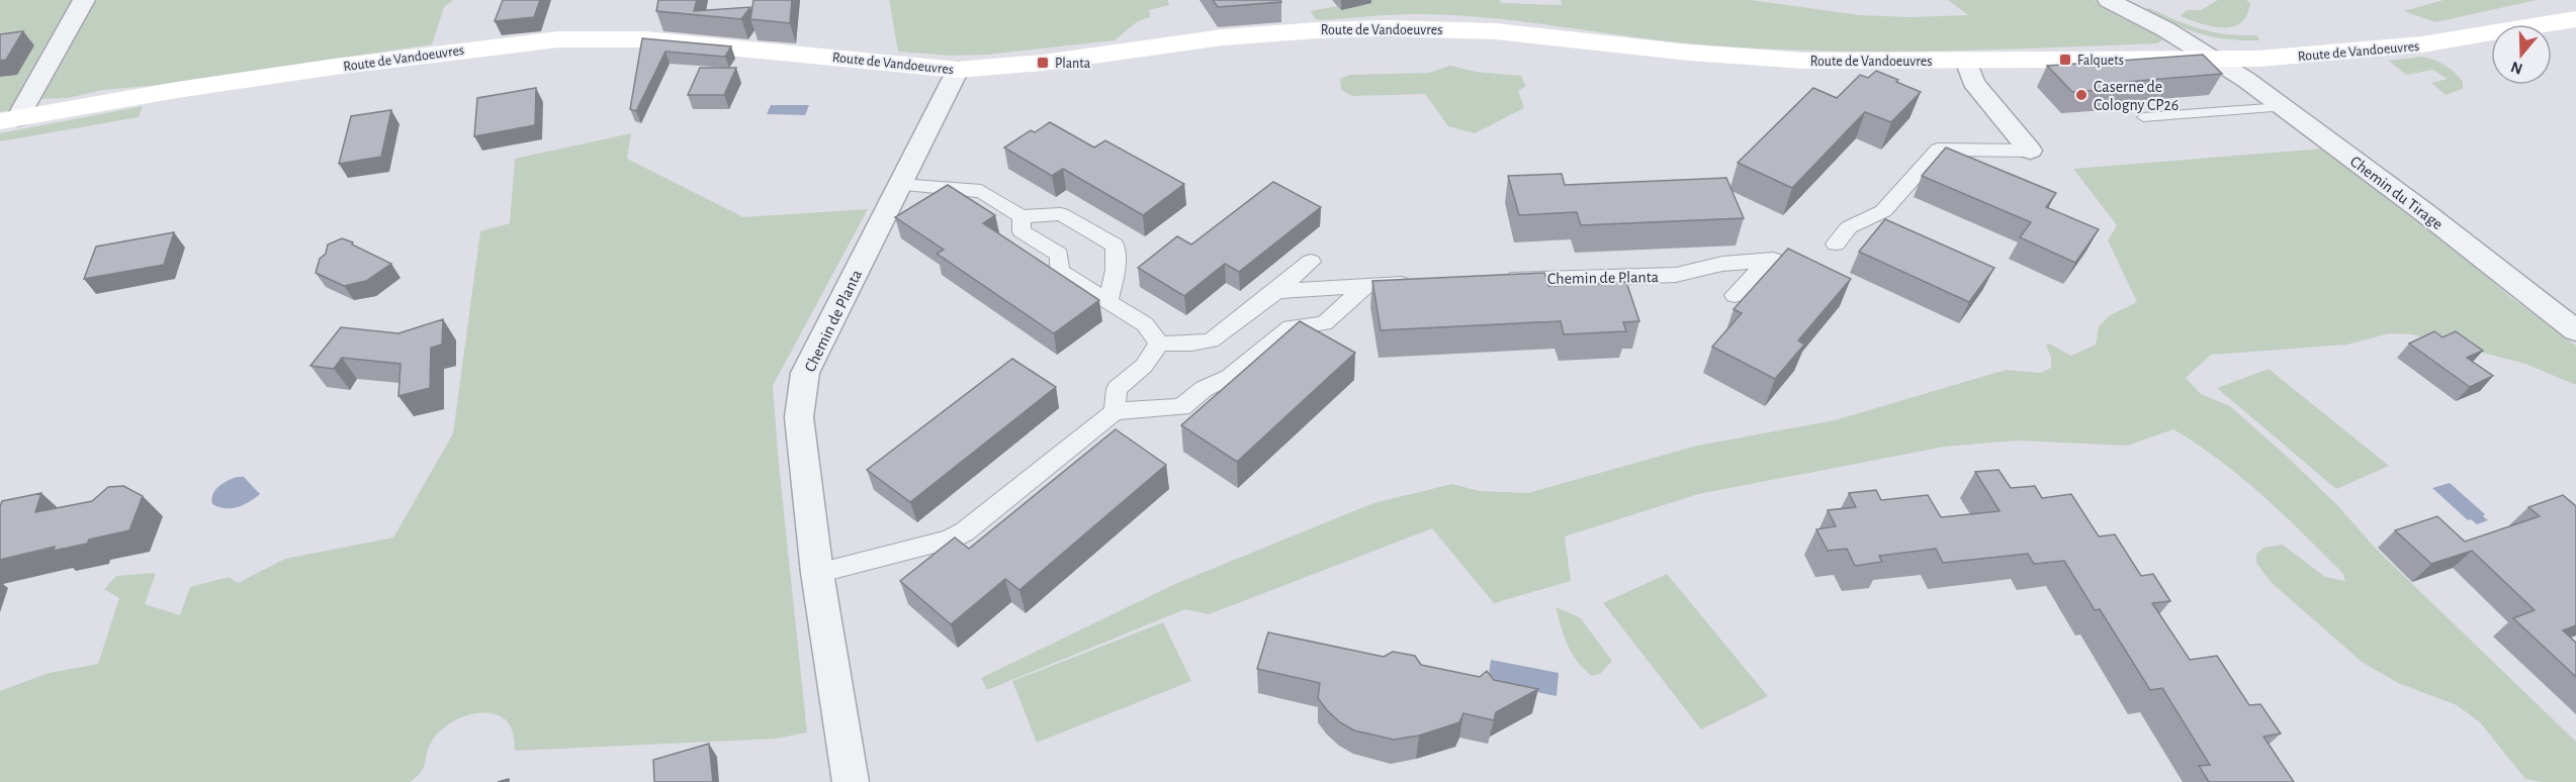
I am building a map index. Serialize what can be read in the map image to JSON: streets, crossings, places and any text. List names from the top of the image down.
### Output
{
  "streets": {
    "main road": ["Route de Vandoeuvres"],
    "street": ["Chemin du Tirage", "Chemin de Planta"]
  },
  "crossings": [
    ["Route de Vandoeuvres", "Chemin du Tirage"],
    ["Route de Vandoeuvres", "Chemin de Planta"]
  ],
  "places": {
    "transit": ["Falquets", "Planta"],
    "other": ["Caserne de Cologny CP26"]
  },
  "north": "bottom"
}
